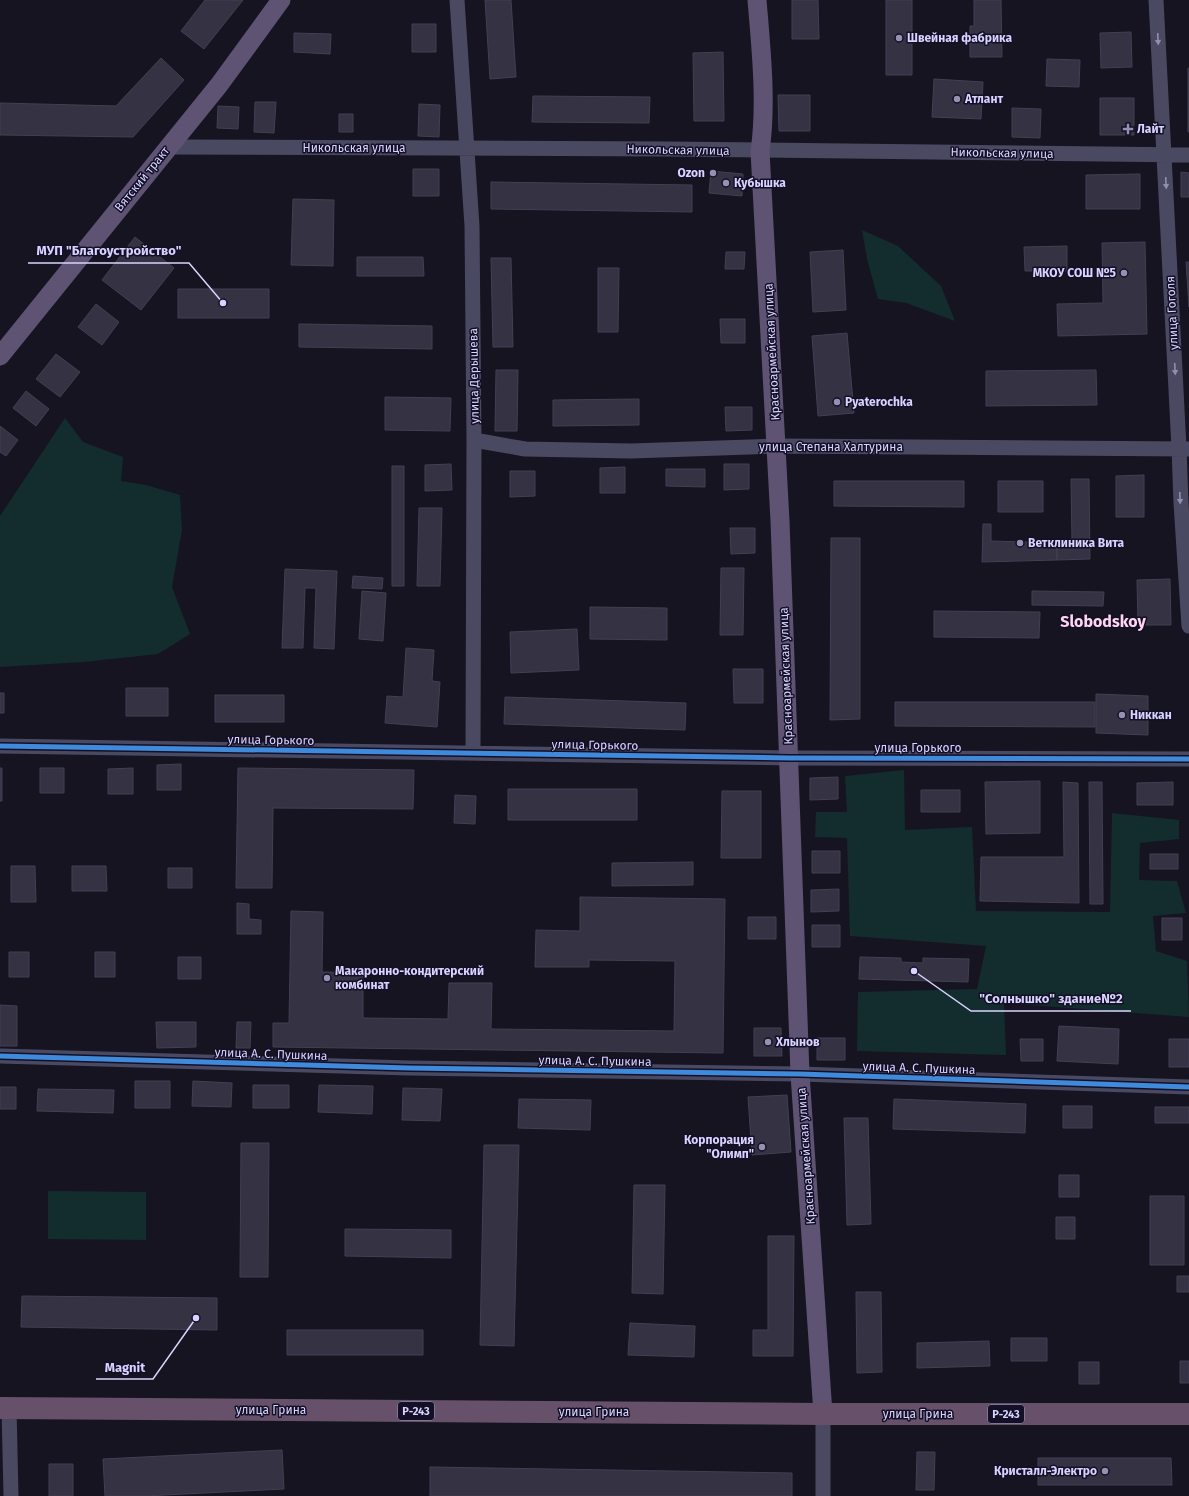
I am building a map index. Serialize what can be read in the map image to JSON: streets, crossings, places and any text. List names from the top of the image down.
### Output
{
  "streets": {
    "highway": ["улица Грина", "Р-243"],
    "main road": ["Вятский тракт", "Красноармейская улица"],
    "street": [
      "Никольская улица",
      "улица Гоголя",
      "улица Дерышева",
      "улица Степана Халтурина",
      "улица Горького",
      "улица А. С. Пушкина"
    ]
  },
  "crossings": [
    ["Никольская улица", "Вятский тракт"],
    ["Никольская улица", "улица Гоголя"],
    ["Никольская улица", "Красноармейская улица"],
    ["Никольская улица", "улица Дерышева"],
    ["улица Гоголя", "улица Степана Халтурина"],
    ["Красноармейская улица", "улица Степана Халтурина"],
    ["Красноармейская улица", "улица Горького"],
    ["Красноармейская улица", "улица А. С. Пушкина"],
    ["Красноармейская улица", "улица Грина"],
    ["улица Дерышева", "улица Степана Халтурина"],
    ["улица Дерышева", "улица Горького"]
  ],
  "one_way": ["улица Гоголя"],
  "districts": ["Slobodskoy"],
  "places": {
    "other": [
      "Швейная фабрика",
      "Атлант",
      "Ozon",
      "Кубышка",
      "МКОУ СОШ №5",
      "МУП \"Благоустройство\"",
      "Pyaterochka",
      "Ветклиника Вита",
      "Никкан",
      "\"Солнышко\" здание№2",
      "Макаронно-кондитерский комбинат",
      "Хлынов",
      "Корпорация \"Олимп\"",
      "Magnit",
      "Кристалл-Электро"
    ],
    "health": ["Лайт"]
  }
}
